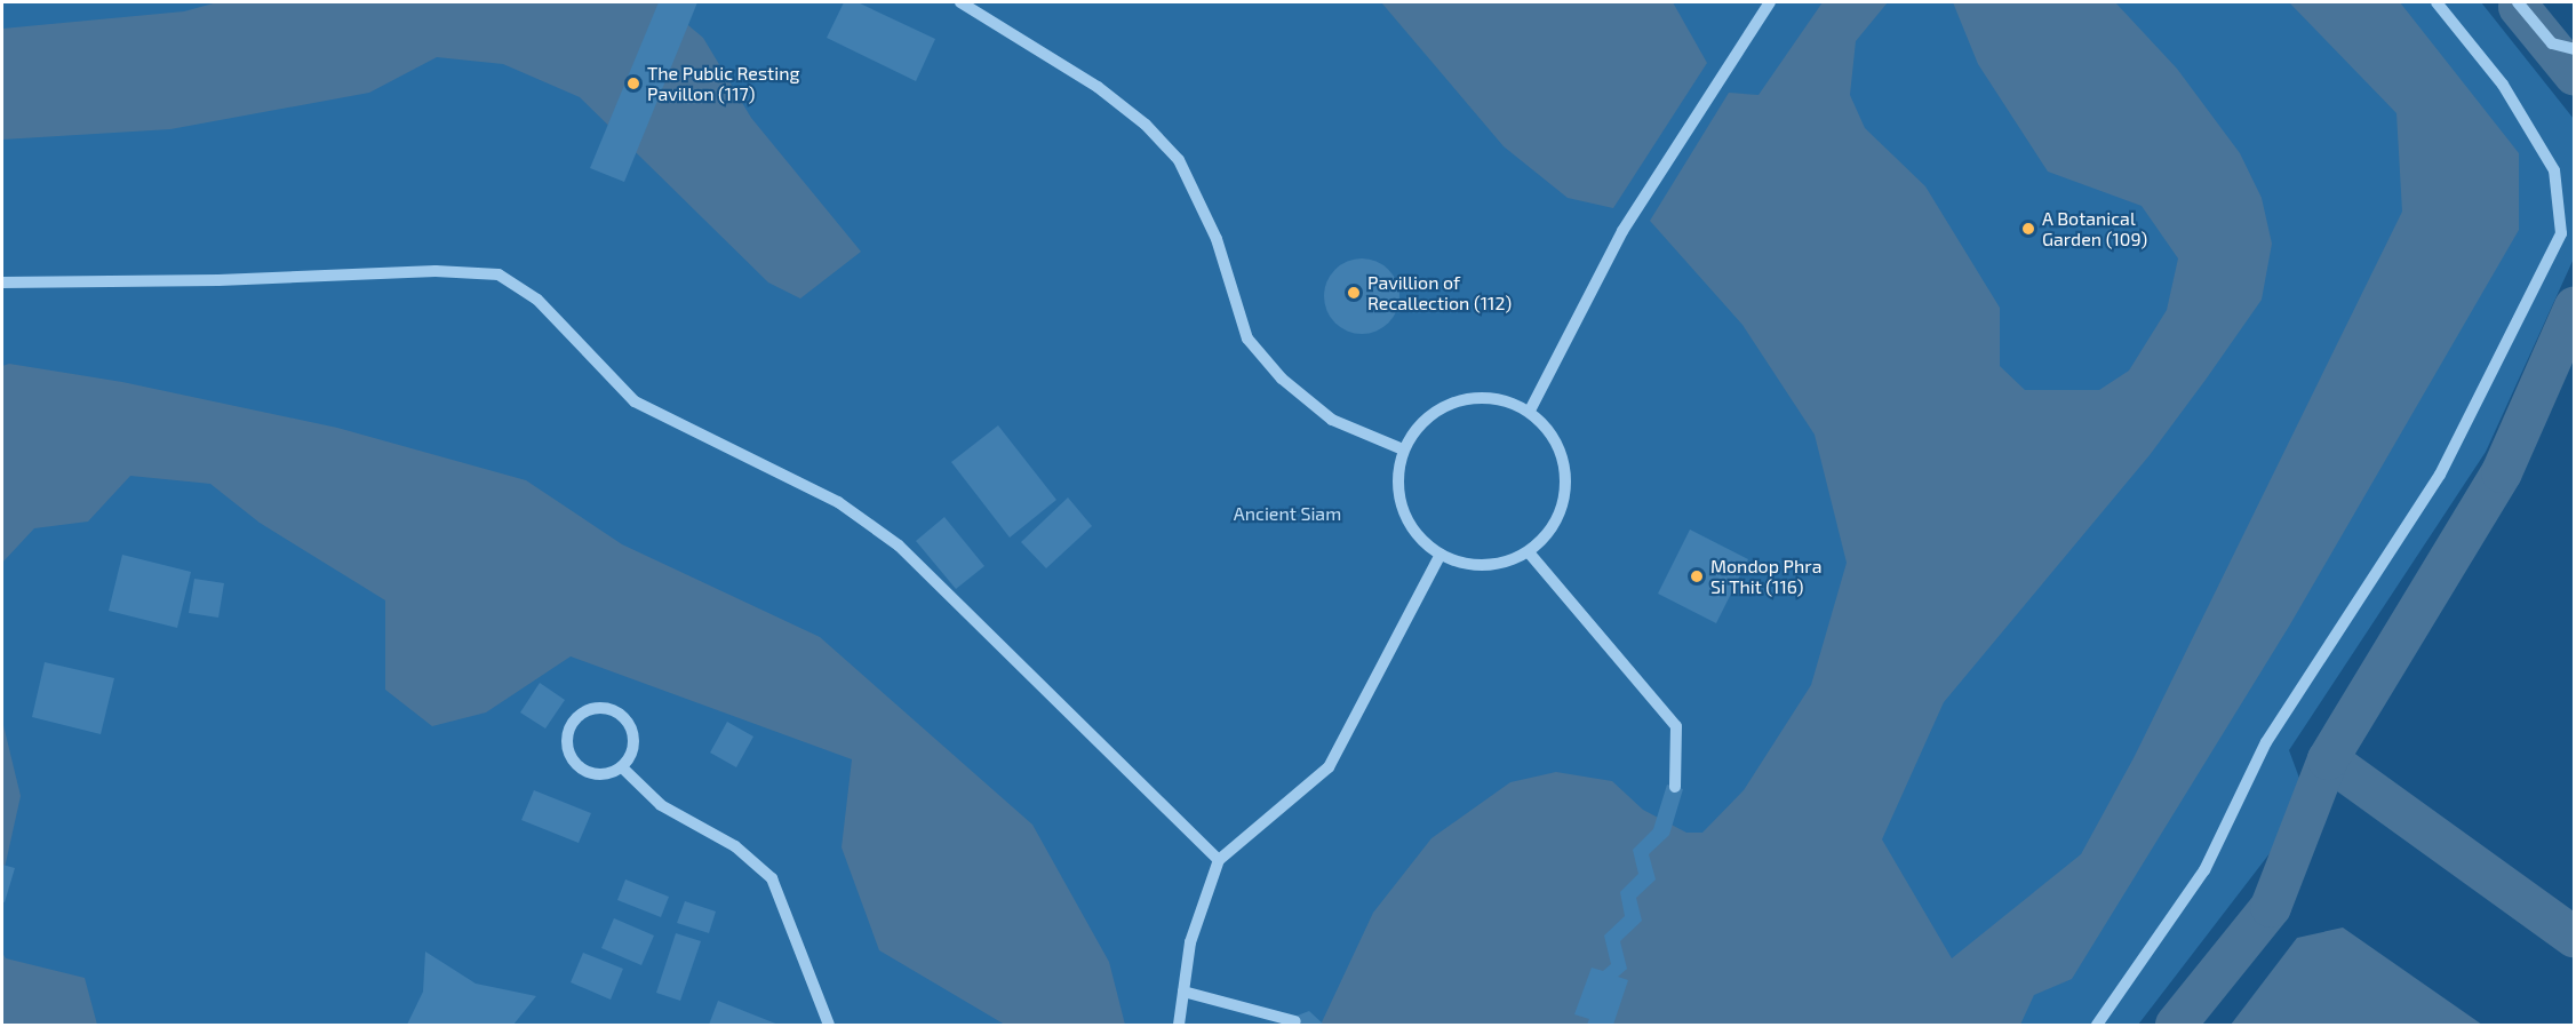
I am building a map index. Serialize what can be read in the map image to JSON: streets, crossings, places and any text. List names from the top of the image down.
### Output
{
  "parks": ["Ancient Siam"],
  "places": [
    "The Public Resting Pavillon (117)",
    "A Botanical Garden (109)",
    "Pavillion of Recallection (112)",
    "Mondop Phra Si Thit (116)"
  ]
}
